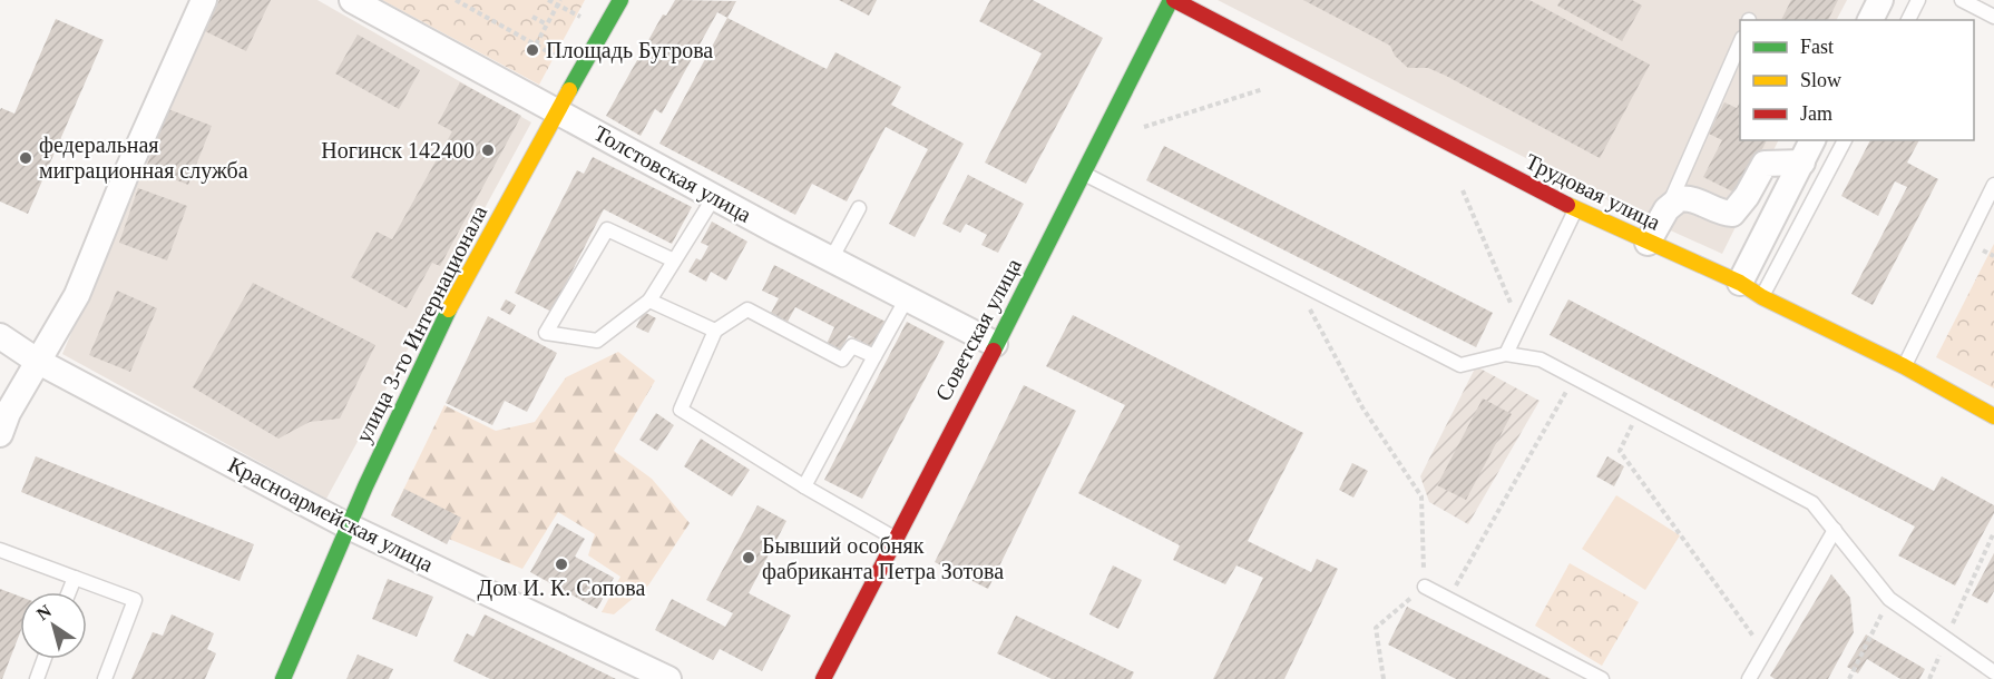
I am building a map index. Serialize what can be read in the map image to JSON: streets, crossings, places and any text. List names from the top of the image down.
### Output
{
  "streets": {
    "street": [
      "Толстовская улица",
      "Трудовая улица",
      "улица 3-го Интернационала",
      "Советская улица",
      "Красноармейская улица"
    ]
  },
  "crossings": [
    ["Толстовская улица", "улица 3-го Интернационала"],
    ["Толстовская улица", "Советская улица"],
    ["Трудовая улица", "Советская улица"],
    ["улица 3-го Интернационала", "Красноармейская улица"]
  ],
  "places": [
    "Площадь Бугрова",
    "Ногинск 142400",
    "федеральная миграционная служба",
    "Бывший особняк фабриканта Петра Зотова",
    "Дом И. К. Сопова"
  ],
  "legend": ["Fast", "Slow", "Jam"],
  "north": "top left"
}
